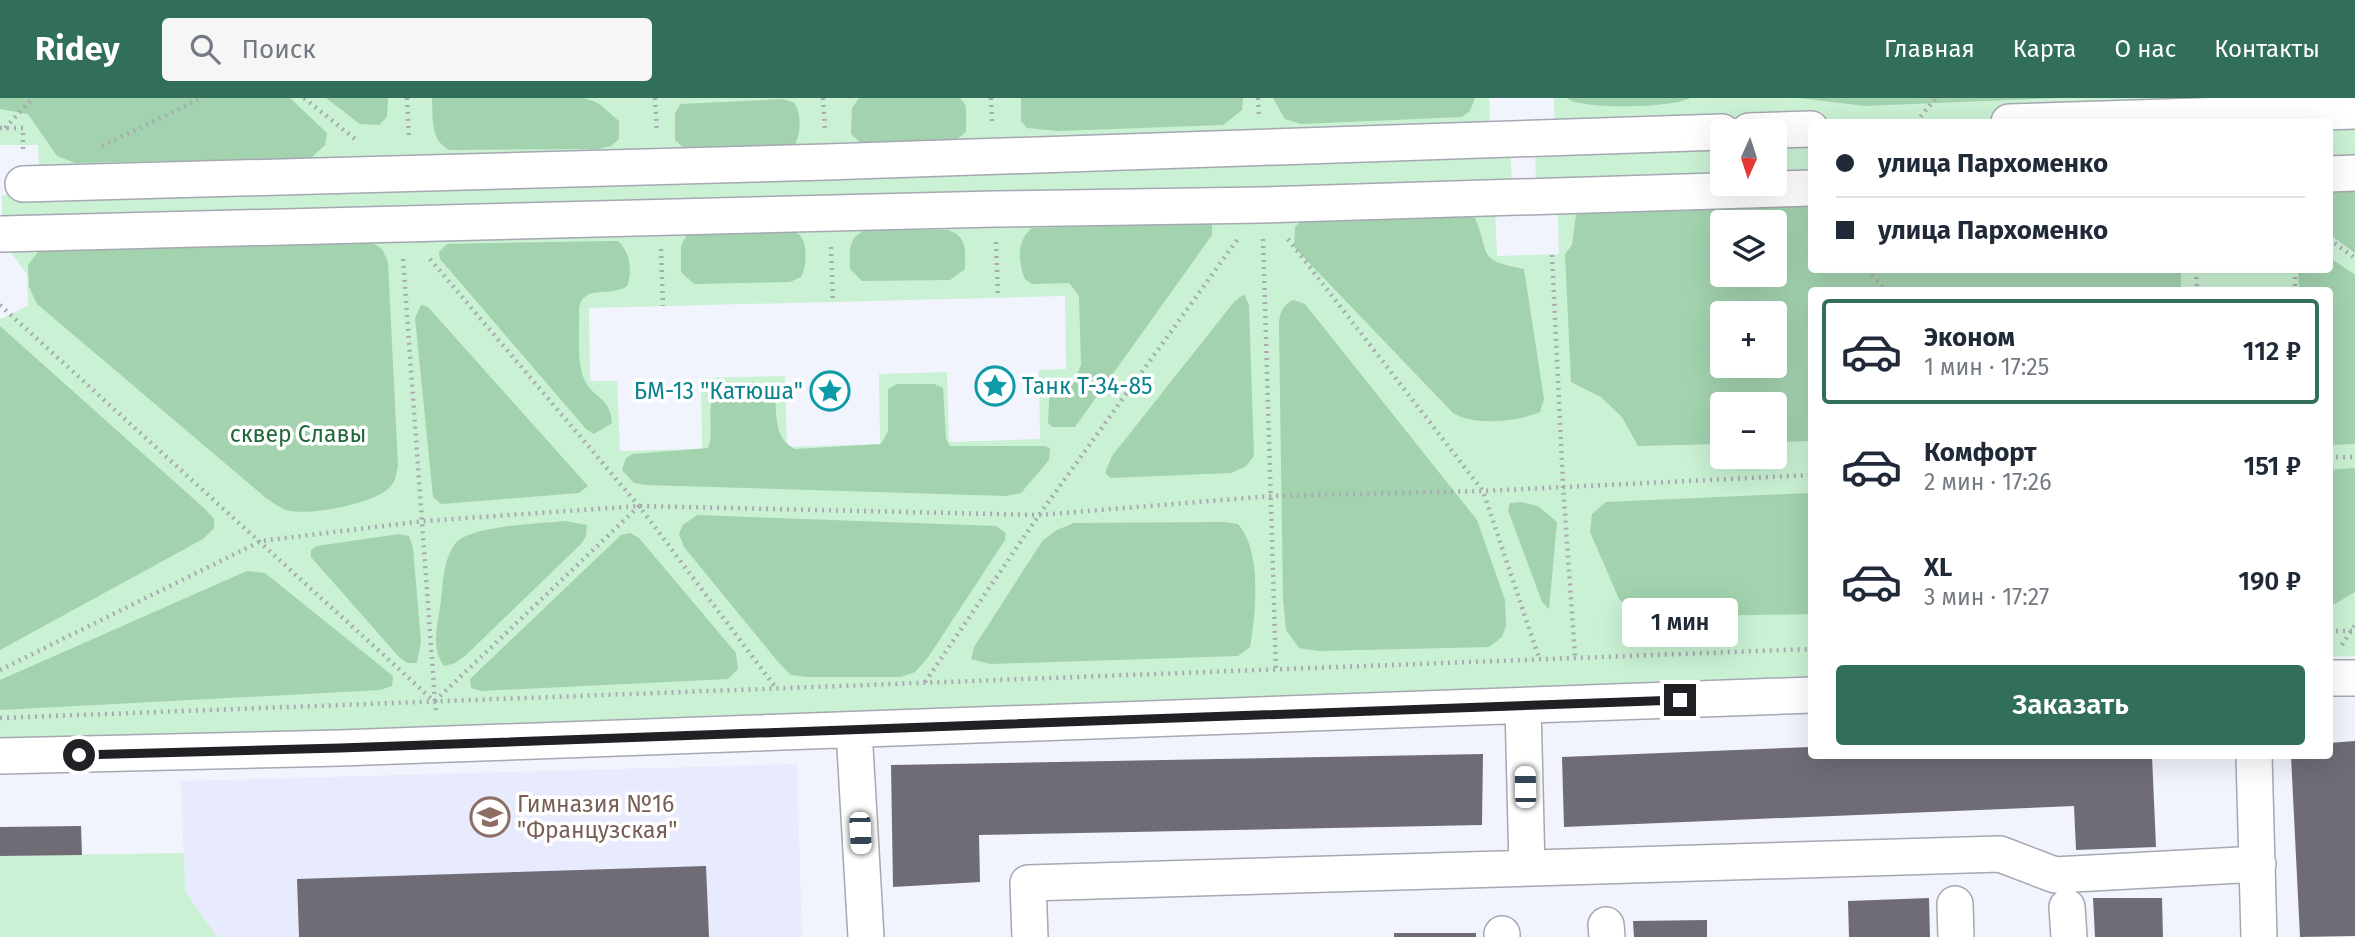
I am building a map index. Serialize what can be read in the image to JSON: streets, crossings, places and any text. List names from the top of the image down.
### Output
{
  "parks": ["сквер Славы"],
  "places": {
    "place": ["Танк Т-34-85", "БМ-13 \"Катюша\""],
    "school or university": ["Гимназия №16 \"Французская\""]
  },
  "north": "bottom",
  "page": {
    "header": "Ridey",
    "search": "Поиск",
    "nav": [
      "Главная",
      "Карта",
      "О нас",
      "Контакты"
    ],
    "map_buttons": ["+", "−"],
    "banner": ["улица Пархоменко", "улица Пархоменко"],
    "list": [
      {
        "name": "Эконом",
        "note": "1 мин · 17:25",
        "value": "112 ₽"
      },
      {
        "name": "Комфорт",
        "note": "2 мин · 17:26",
        "value": "151 ₽"
      },
      {
        "name": "XL",
        "note": "3 мин · 17:27",
        "value": "190 ₽"
      }
    ],
    "bubble": "1 мин",
    "buttons": "Заказать"
  }
}
